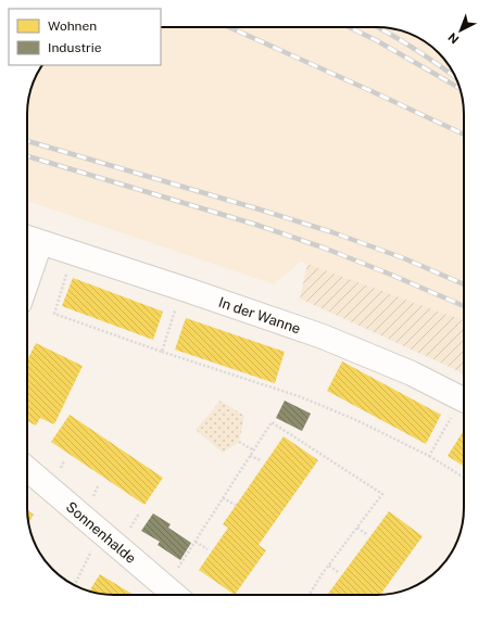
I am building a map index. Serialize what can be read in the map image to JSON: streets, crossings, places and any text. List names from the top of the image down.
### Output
{
  "streets": {
    "street": ["In der Wanne", "Sonnenhalde"]
  },
  "legend": ["Wohnen", "Industrie"],
  "north": "bottom left"
}
